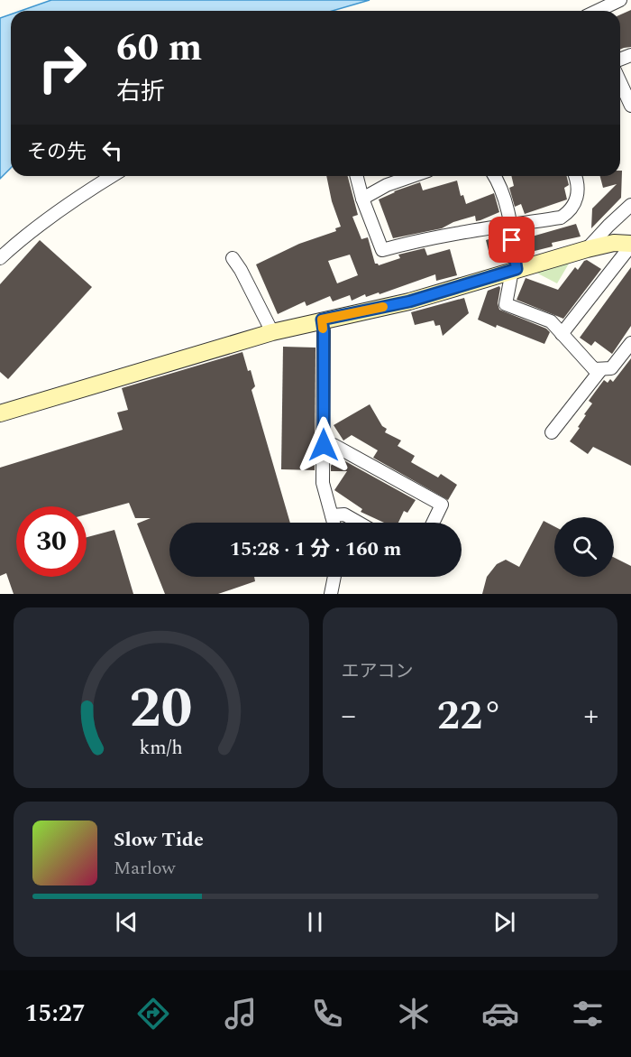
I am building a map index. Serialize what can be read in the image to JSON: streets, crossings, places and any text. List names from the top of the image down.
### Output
{
  "page": {
    "turn": ["60 m", "右折"],
    "then": "その先",
    "limit": "30",
    "trip": "15:28 · 1 分 · 160 m",
    "tile": "エアコン",
    "heat": ["−", "22°", "+"],
    "song": ["Slow Tide", "Marlow"],
    "tabs": "15:27",
    "gauge": ["20", "km/h"]
  }
}
